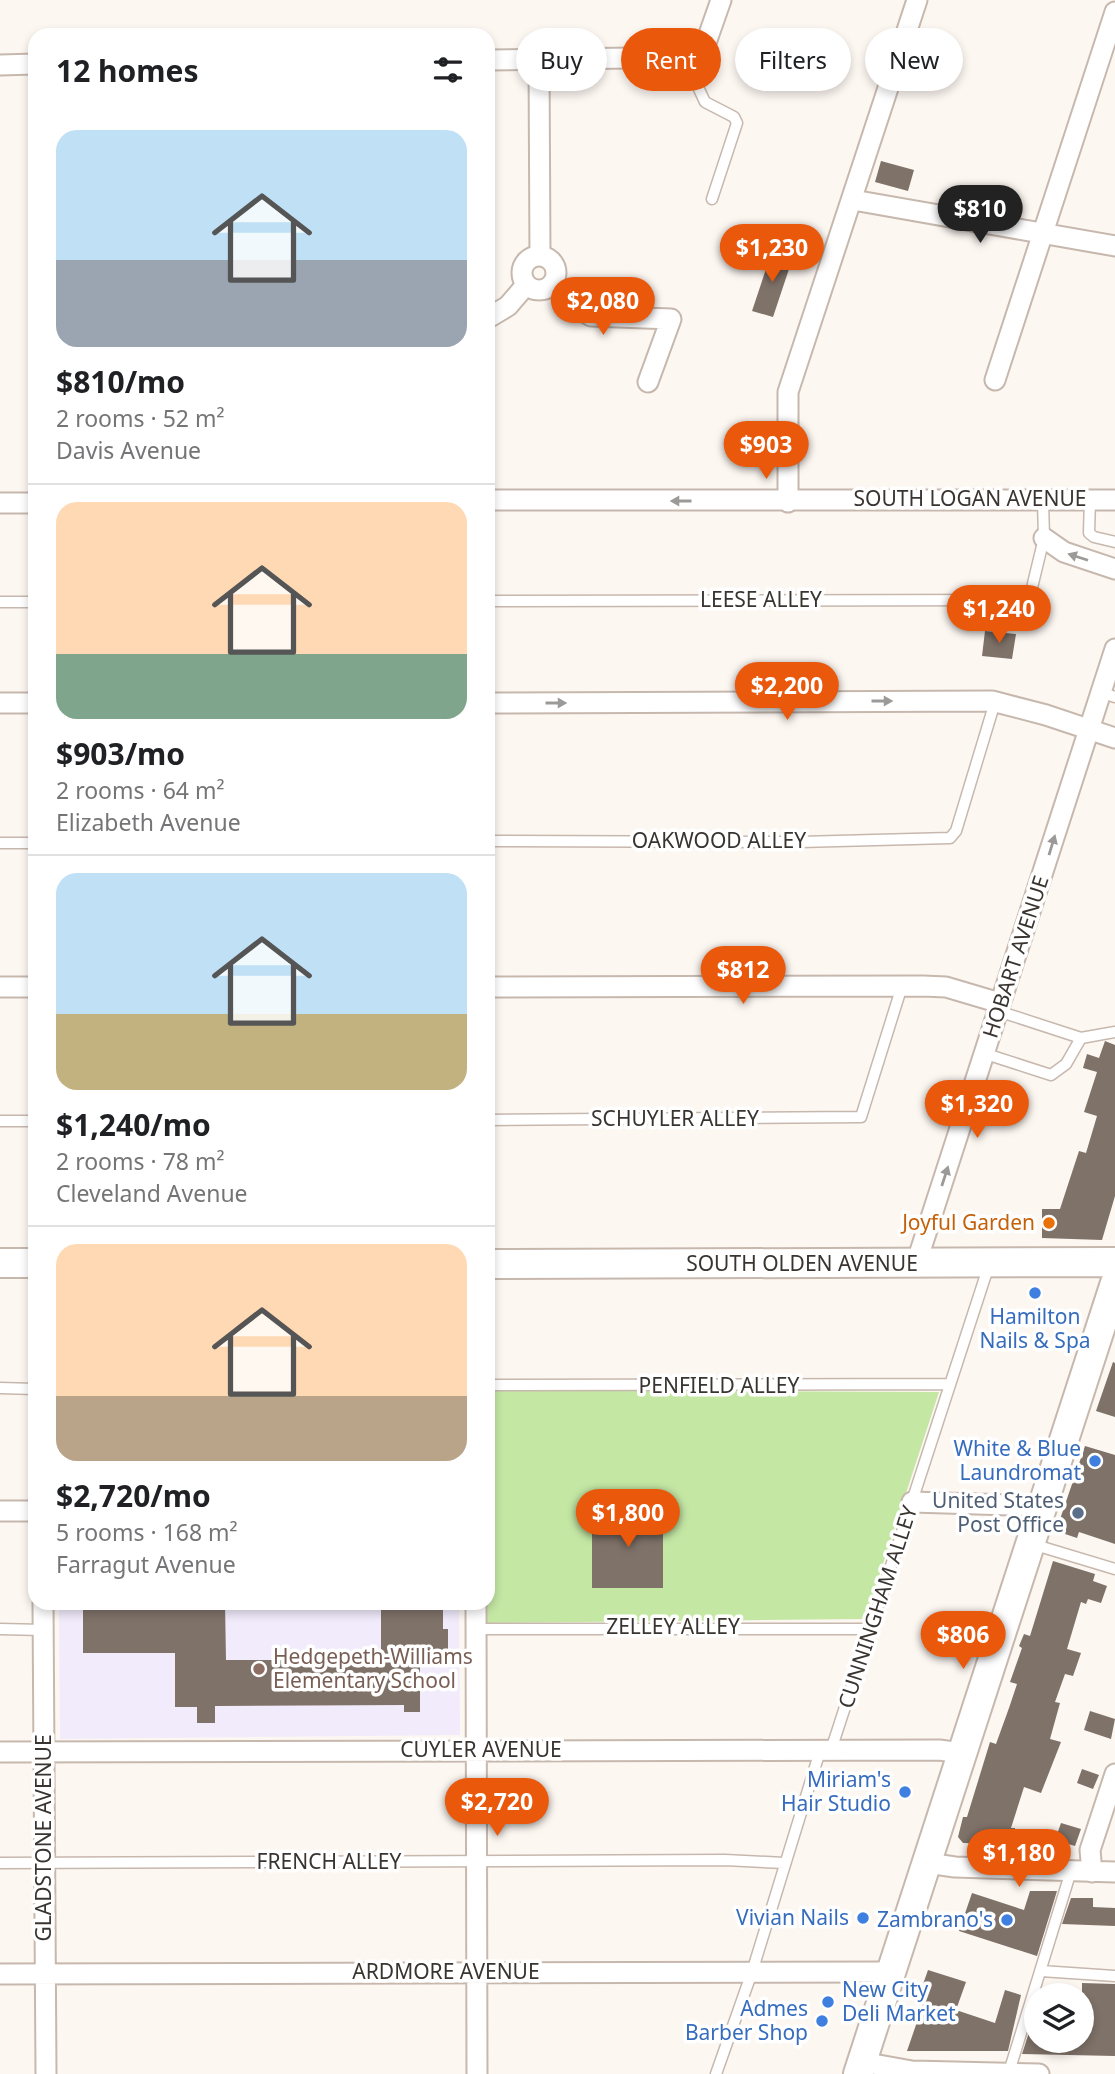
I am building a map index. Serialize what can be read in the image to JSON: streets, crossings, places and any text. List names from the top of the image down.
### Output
{
  "streets": {
    "main road": ["SOUTH OLDEN AVENUE"],
    "street": [
      "SOUTH LOGAN AVENUE",
      "HOBART AVENUE",
      "CUYLER AVENUE",
      "GLADSTONE AVENUE",
      "ARDMORE AVENUE"
    ],
    "lane": [
      "LEESE ALLEY",
      "OAKWOOD ALLEY",
      "SCHUYLER ALLEY",
      "PENFIELD ALLEY",
      "CUNNINGHAM ALLEY",
      "ZELLEY ALLEY",
      "FRENCH ALLEY"
    ]
  },
  "crossings": [
    ["SOUTH LOGAN AVENUE", "LEESE ALLEY"],
    ["HOBART AVENUE", "SOUTH OLDEN AVENUE"],
    ["SOUTH OLDEN AVENUE", "CUNNINGHAM ALLEY"],
    ["PENFIELD ALLEY", "CUNNINGHAM ALLEY"],
    ["CUNNINGHAM ALLEY", "ZELLEY ALLEY"],
    ["CUNNINGHAM ALLEY", "CUYLER AVENUE"],
    ["CUNNINGHAM ALLEY", "FRENCH ALLEY"],
    ["CUNNINGHAM ALLEY", "ARDMORE AVENUE"],
    ["CUYLER AVENUE", "GLADSTONE AVENUE"],
    ["GLADSTONE AVENUE", "FRENCH ALLEY"],
    ["GLADSTONE AVENUE", "ARDMORE AVENUE"]
  ],
  "one_way": ["HOBART AVENUE"],
  "places": [
    "Joyful Garden",
    "Hamilton Nails & Spa",
    "White & Blue Laundromat",
    "United States Post Office",
    "Hedgepeth-Williams Elementary School",
    "Miriam's Hair Studio",
    "Vivian Nails",
    "Zambrano's",
    "New City Deli Market",
    "Admes Barber Shop"
  ],
  "page": {
    "chip": [
      "Buy",
      "Rent",
      "Filters",
      "New"
    ],
    "heading": "12 homes",
    "list": [
      {
        "name": "$810/mo",
        "note": "2 rooms · 52 m² · Davis Avenue"
      },
      {
        "name": "$903/mo",
        "note": "2 rooms · 64 m² · Elizabeth Avenue"
      },
      {
        "name": "$1,240/mo",
        "note": "2 rooms · 78 m² · Cleveland Avenue"
      },
      {
        "name": "$2,720/mo",
        "note": "5 rooms · 168 m² · Farragut Avenue"
      }
    ],
    "price": [
      "$810",
      "$1,230",
      "$2,080",
      "$903",
      "$1,240",
      "$2,200",
      "$812",
      "$1,320",
      "$1,800",
      "$806",
      "$2,720",
      "$1,180"
    ]
  }
}
